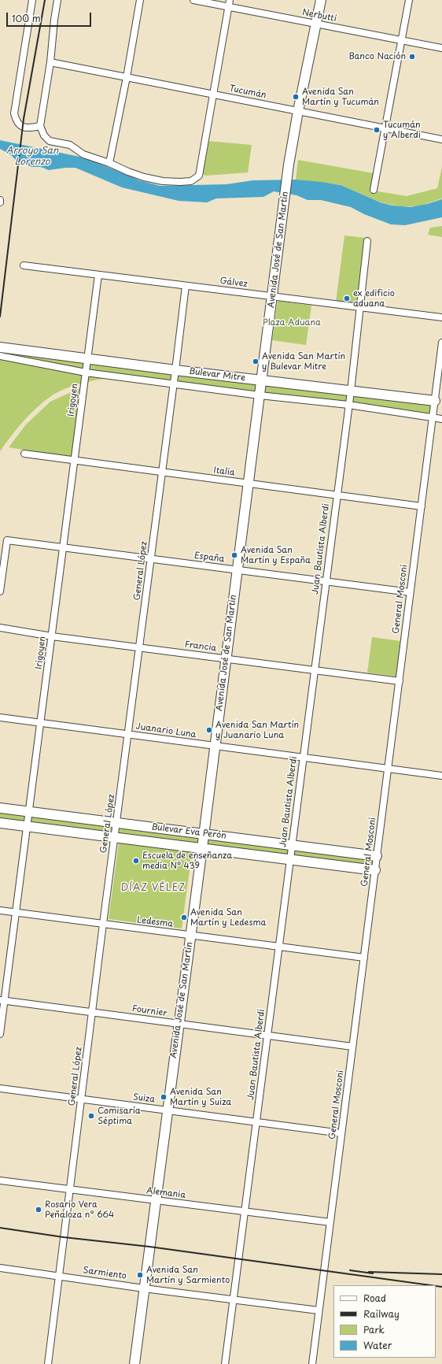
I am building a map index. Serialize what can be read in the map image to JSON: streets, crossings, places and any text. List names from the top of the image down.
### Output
{
  "streets": {
    "main road": ["Avenida José de San Martín", "Bulevar Mitre", "Bulevar Eva Perón"],
    "street": [
      "Nerbutti",
      "Tucumán",
      "Gálvez",
      "Irigoyen",
      "Italia",
      "Juan Bautista Alberdi",
      "España",
      "General López",
      "General Mosconi",
      "Francia",
      "Juanario Luna",
      "Ledesma",
      "Fournier",
      "Suiza",
      "Alemania",
      "Sarmiento"
    ]
  },
  "crossings": [
    ["Nerbutti", "Avenida José de San Martín"],
    ["Tucumán", "Avenida José de San Martín"],
    ["Avenida José de San Martín", "Gálvez"],
    ["Avenida José de San Martín", "Bulevar Mitre"],
    ["Avenida José de San Martín", "Italia"],
    ["Avenida José de San Martín", "España"],
    ["Avenida José de San Martín", "Francia"],
    ["Avenida José de San Martín", "Juanario Luna"],
    ["Avenida José de San Martín", "Bulevar Eva Perón"],
    ["Avenida José de San Martín", "Ledesma"],
    ["Avenida José de San Martín", "Fournier"],
    ["Avenida José de San Martín", "Suiza"],
    ["Avenida José de San Martín", "Alemania"],
    ["Avenida José de San Martín", "Sarmiento"],
    ["Gálvez", "Irigoyen"],
    ["Gálvez", "Juan Bautista Alberdi"],
    ["Gálvez", "General López"],
    ["Bulevar Mitre", "Irigoyen"],
    ["Bulevar Mitre", "Juan Bautista Alberdi"],
    ["Bulevar Mitre", "General López"],
    ["Bulevar Mitre", "General Mosconi"],
    ["Irigoyen", "Italia"],
    ["Irigoyen", "España"],
    ["Irigoyen", "Francia"],
    ["Irigoyen", "Juanario Luna"],
    ["Irigoyen", "Bulevar Eva Perón"],
    ["Irigoyen", "Ledesma"],
    ["Irigoyen", "Fournier"],
    ["Italia", "Juan Bautista Alberdi"],
    ["Italia", "General López"],
    ["Italia", "General Mosconi"],
    ["Juan Bautista Alberdi", "España"],
    ["Juan Bautista Alberdi", "Francia"],
    ["Juan Bautista Alberdi", "Juanario Luna"],
    ["Juan Bautista Alberdi", "Bulevar Eva Perón"],
    ["Juan Bautista Alberdi", "Ledesma"],
    ["Juan Bautista Alberdi", "Fournier"],
    ["Juan Bautista Alberdi", "Suiza"],
    ["Juan Bautista Alberdi", "Alemania"],
    ["Juan Bautista Alberdi", "Sarmiento"],
    ["España", "General López"],
    ["España", "General Mosconi"],
    ["General López", "Francia"],
    ["General López", "Juanario Luna"],
    ["General López", "Bulevar Eva Perón"],
    ["General López", "Ledesma"],
    ["General López", "Fournier"],
    ["General López", "Suiza"],
    ["General López", "Alemania"],
    ["General López", "Sarmiento"],
    ["General Mosconi", "Francia"],
    ["General Mosconi", "Juanario Luna"],
    ["General Mosconi", "Bulevar Eva Perón"],
    ["General Mosconi", "Ledesma"],
    ["General Mosconi", "Fournier"],
    ["General Mosconi", "Suiza"],
    ["General Mosconi", "Alemania"],
    ["General Mosconi", "Sarmiento"]
  ],
  "districts": ["DÍAZ VÉLEZ"],
  "water": ["Arroyo San Lorenzo"],
  "parks": ["Plaza Aduana"],
  "places": [
    "Banco Nación",
    "Avenida San Martín y Tucumán",
    "Tucumán y Alberdi",
    "ex edificio aduana",
    "Avenida San Martín y Bulevar Mitre",
    "Avenida San Martín y España",
    "Avenida San Martín y Juanario Luna",
    "Escuela de enseñanza media N° 439",
    "Avenida San Martín y Ledesma",
    "Avenida San Martín y Suiza",
    "Comisaría Séptima",
    "Rosario Vera Peñaloza n° 664",
    "Avenida San Martín y Sarmiento"
  ],
  "legend": [
    "Road",
    "Railway",
    "Park",
    "Water"
  ],
  "scale_bar": "100 m"
}
